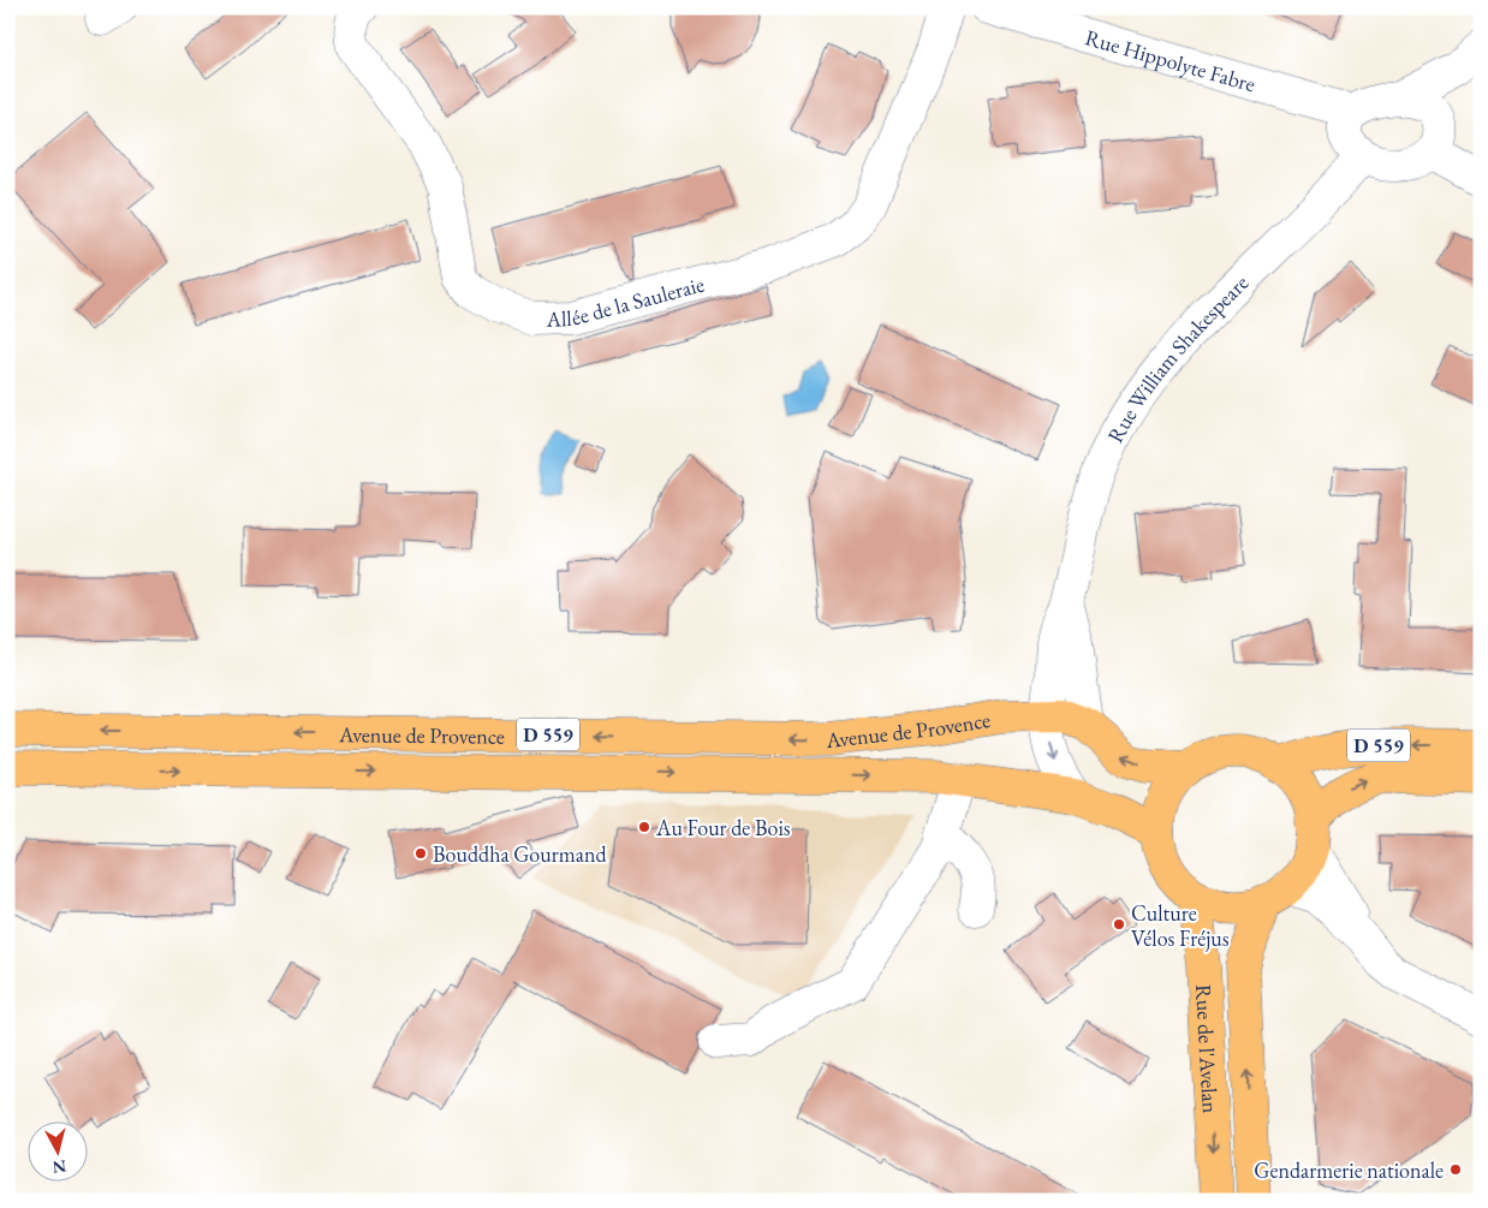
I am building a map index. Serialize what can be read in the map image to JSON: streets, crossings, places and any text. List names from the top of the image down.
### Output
{
  "streets": {
    "main road": ["Avenue de Provence", "D 559", "Rue de l'Avelan"],
    "street": ["Rue Hippolyte Fabre", "Allée de la Sauleraie", "Rue William Shakespeare"]
  },
  "crossings": [
    ["Rue Hippolyte Fabre", "Rue William Shakespeare"],
    ["Rue William Shakespeare", "Avenue de Provence"],
    ["Rue William Shakespeare", "D 559"],
    ["Avenue de Provence", "D 559"],
    ["D 559", "Rue de l'Avelan"]
  ],
  "places": [
    "Au Four de Bois",
    "Bouddha Gourmand",
    "Culture Vélos Fréjus",
    "Gendarmerie nationale"
  ],
  "north": "bottom"
}
